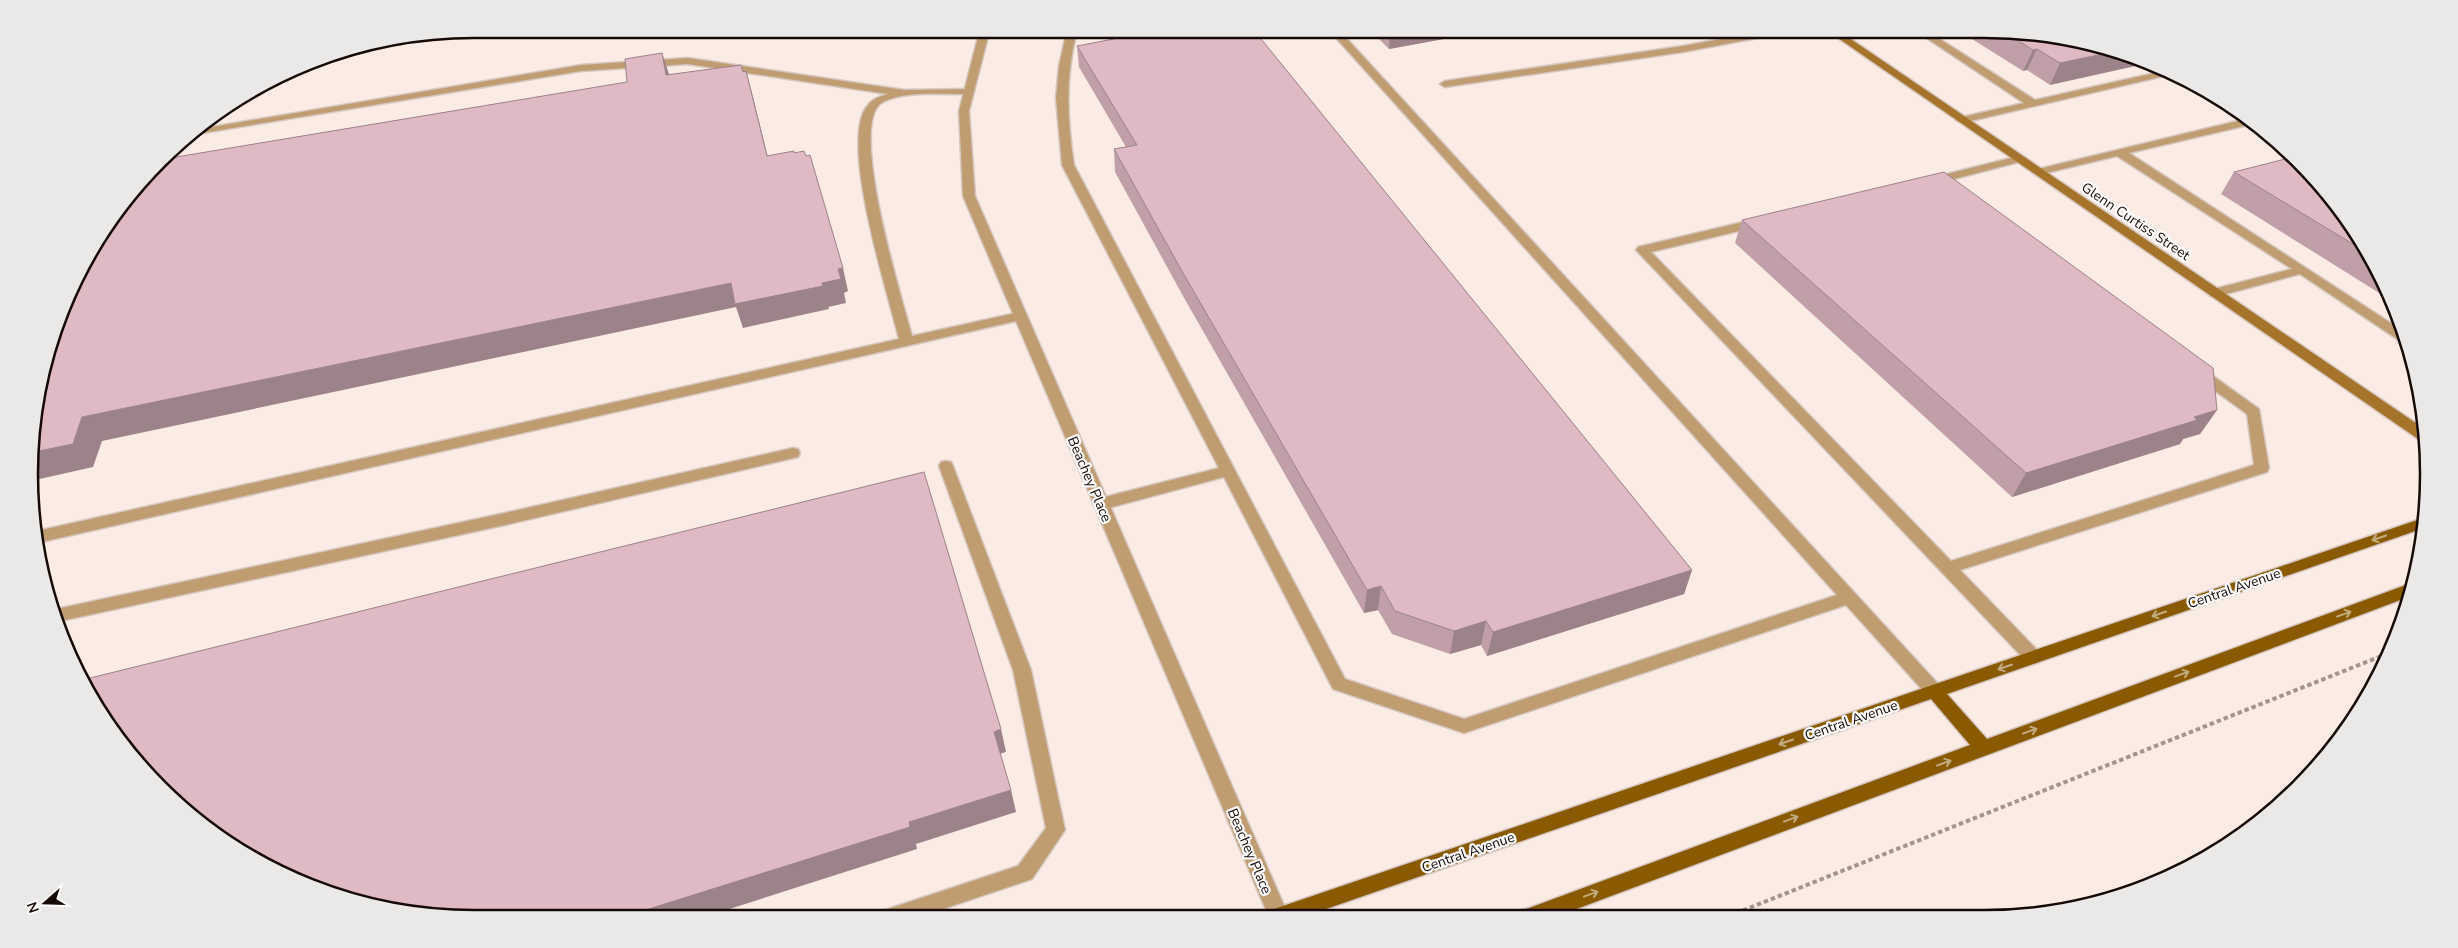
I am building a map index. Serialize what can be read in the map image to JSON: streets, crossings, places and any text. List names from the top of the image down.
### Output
{
  "streets": {
    "main road": ["Central Avenue"],
    "street": ["Glenn Curtiss Street", "Beachey Place"]
  },
  "north": "left"
}
